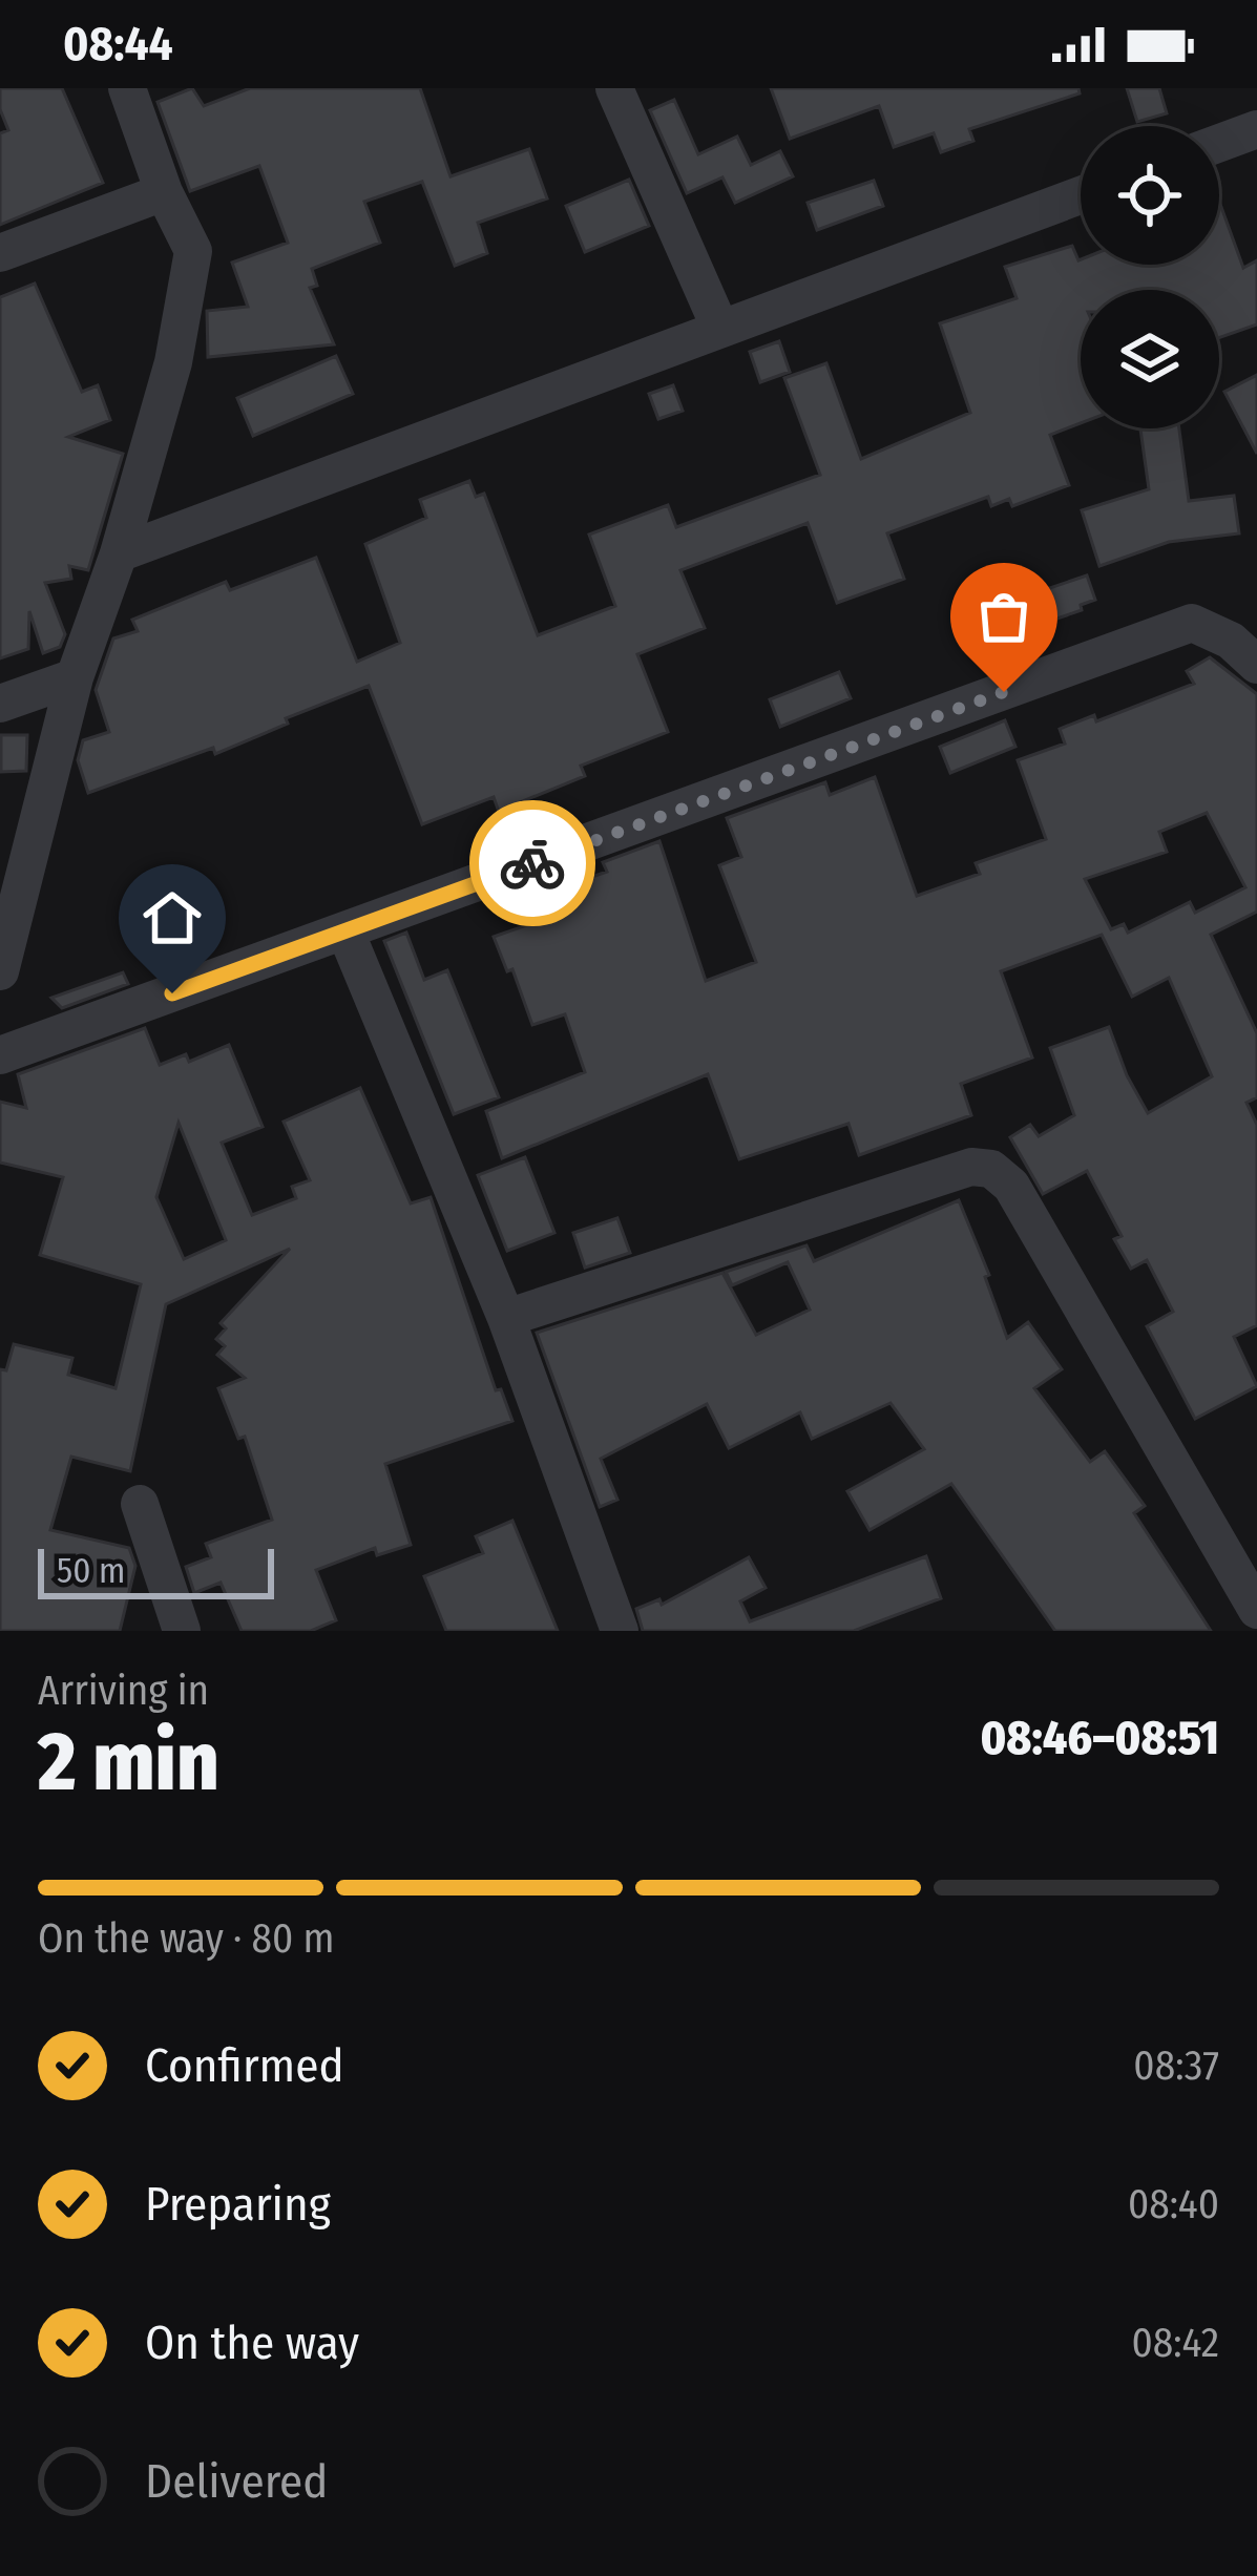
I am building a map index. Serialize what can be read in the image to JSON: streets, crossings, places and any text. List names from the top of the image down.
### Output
{
  "scale_bar": "50 m",
  "page": {
    "status": "08:44",
    "scale": "50 m",
    "heading": ["2 min", "Arriving in", "08:46–08:51"],
    "bar": "On the way · 80 m",
    "list": [
      ["Confirmed", "08:37"],
      ["Preparing", "08:40"],
      ["On the way", "08:42"],
      "Delivered"
    ]
  }
}
